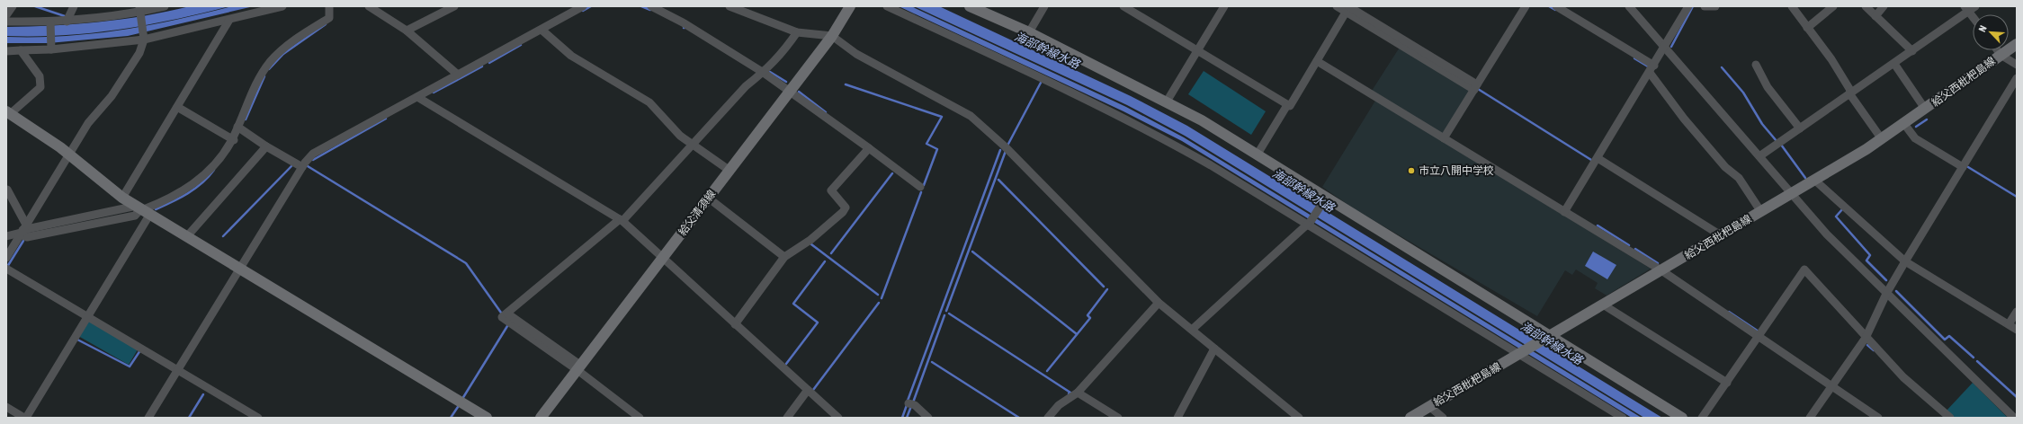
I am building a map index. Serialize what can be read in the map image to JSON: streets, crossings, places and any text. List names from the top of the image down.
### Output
{
  "streets": {
    "street": ["給父西枇杷島線", "給父清須線"]
  },
  "water": ["海部幹線水路"],
  "places": ["市立八開中学校"],
  "north": "top left"
}
